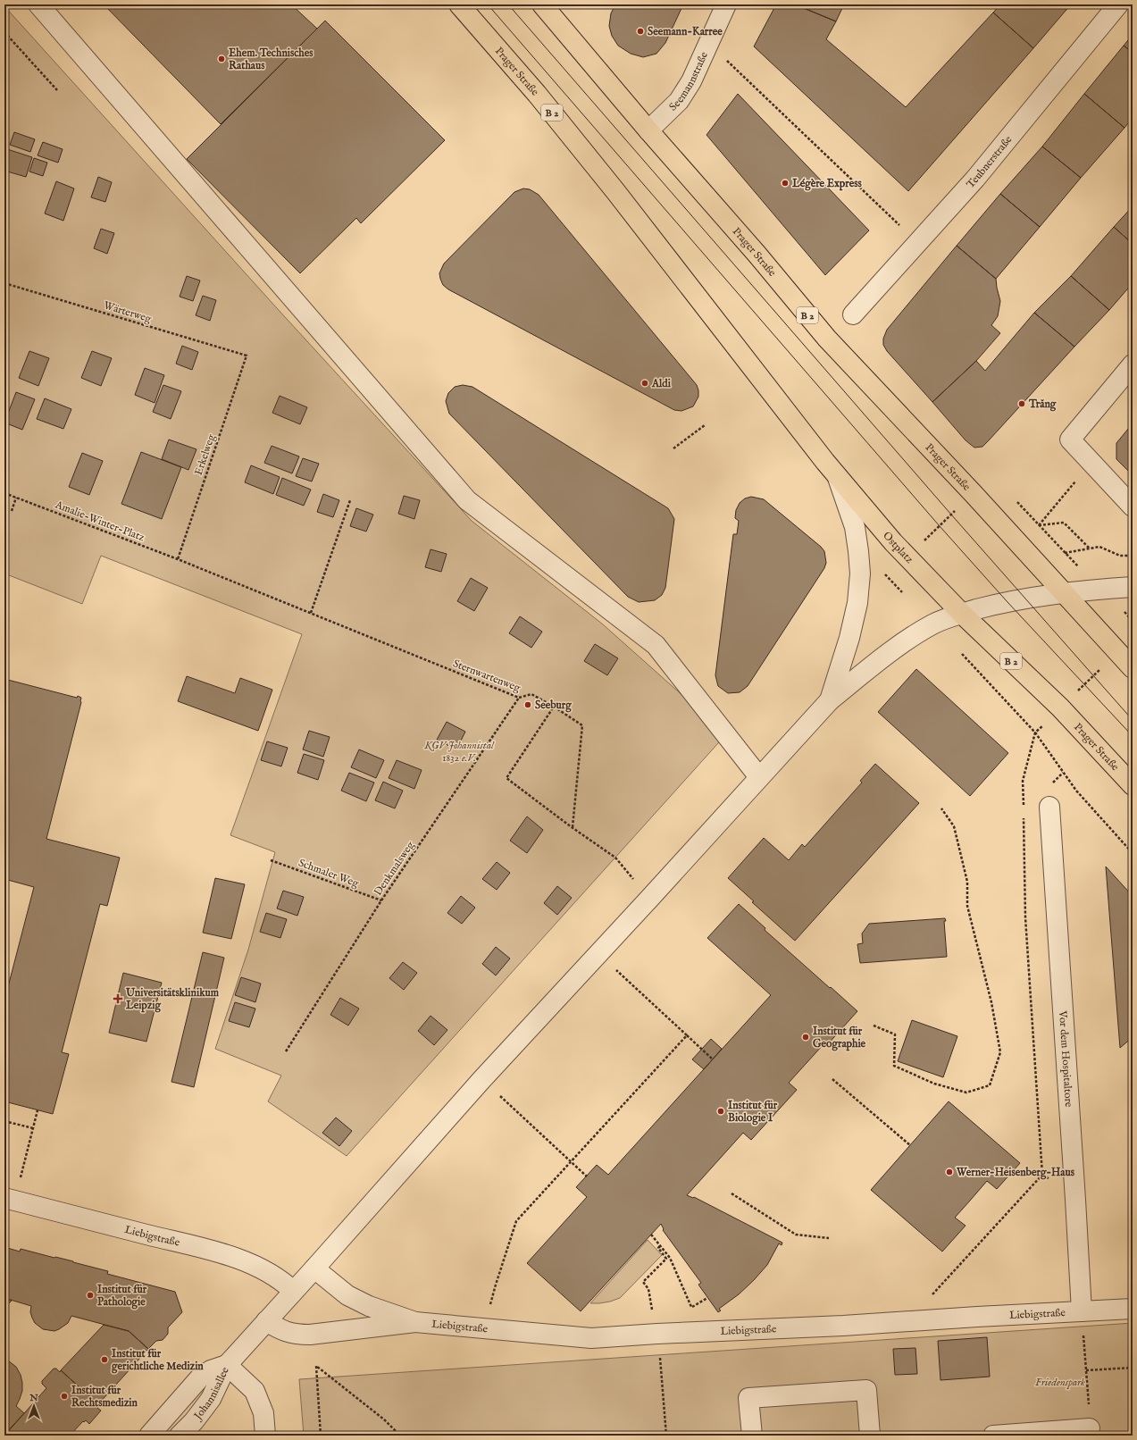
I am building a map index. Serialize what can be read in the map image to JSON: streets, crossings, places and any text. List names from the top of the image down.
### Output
{
  "streets": {
    "main road": ["Prager Straße", "B 2", "Ostplatz"],
    "street": [
      "Seemannstraße",
      "Teubnerstraße",
      "Vor dem Hospitaltore",
      "Liebigstraße",
      "Johannisallee"
    ],
    "path": [
      "Wärterweg",
      "Erkelweg",
      "Amalie-Winter-Platz",
      "Sternwartenweg",
      "Denkmalsweg",
      "Schmaler Weg"
    ]
  },
  "crossings": [
    ["Prager Straße", "Seemannstraße"],
    ["Prager Straße", "B 2"],
    ["Prager Straße", "Ostplatz"],
    ["Wärterweg", "Erkelweg"],
    ["Erkelweg", "Amalie-Winter-Platz"],
    ["Erkelweg", "Sternwartenweg"],
    ["Amalie-Winter-Platz", "Sternwartenweg"],
    ["Sternwartenweg", "Denkmalsweg"],
    ["Denkmalsweg", "Schmaler Weg"],
    ["Vor dem Hospitaltore", "Liebigstraße"]
  ],
  "parks": ["KGV Johannistal 1832 e.V.", "Friedenspark"],
  "places": {
    "other": [
      "Seemann-Karree",
      "Ehem. Technisches Rathaus",
      "Légère Express",
      "Aldi",
      "Trăng",
      "Seeburg",
      "Institut für Geographie",
      "Institut für Biologie I",
      "Werner-Heisenberg-Haus",
      "Institut für Pathologie",
      "Institut für gerichtliche Medizin",
      "Institut für Rechtsmedizin"
    ],
    "health": ["Universitätsklinikum Leipzig"]
  },
  "north": "top"
}
